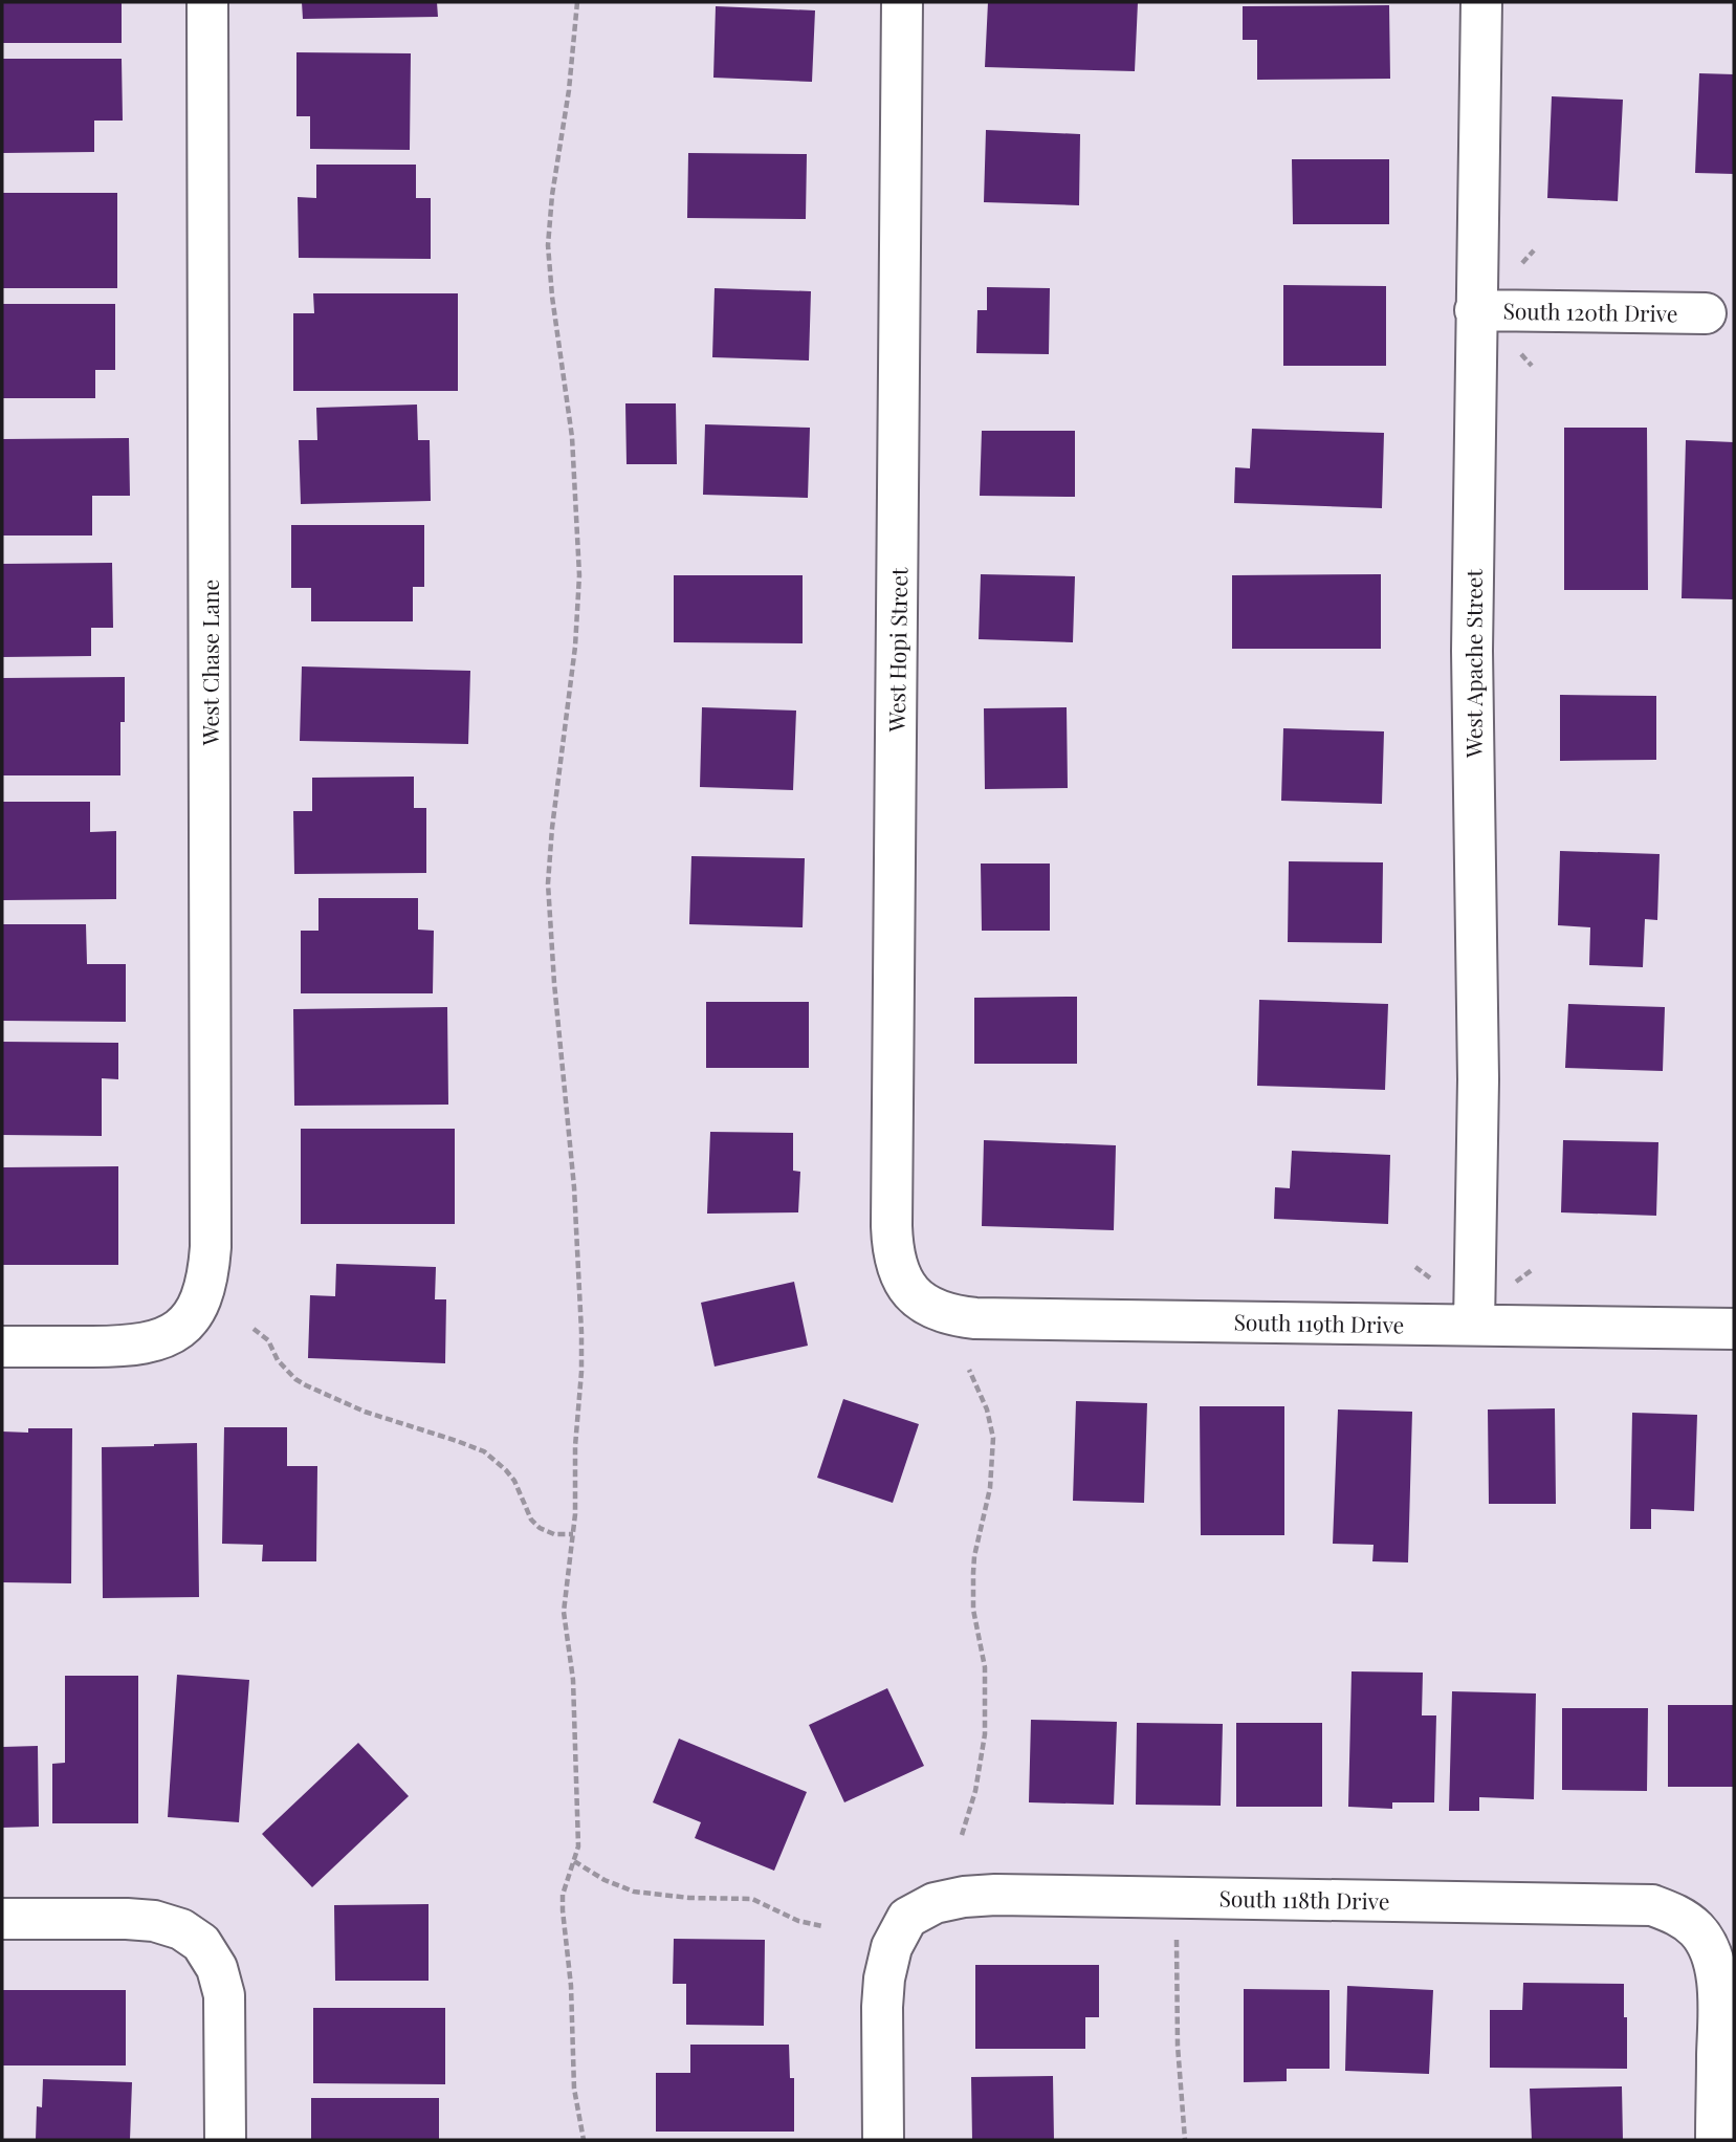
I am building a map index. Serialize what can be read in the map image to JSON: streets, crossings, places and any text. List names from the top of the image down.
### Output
{
  "streets": {
    "street": [
      "South 120th Drive",
      "West Hopi Street",
      "West Chase Lane",
      "West Apache Street",
      "South 119th Drive",
      "South 118th Drive"
    ]
  },
  "crossings": [
    ["South 120th Drive", "West Apache Street"],
    ["West Hopi Street", "South 119th Drive"],
    ["West Apache Street", "South 119th Drive"]
  ]
}
